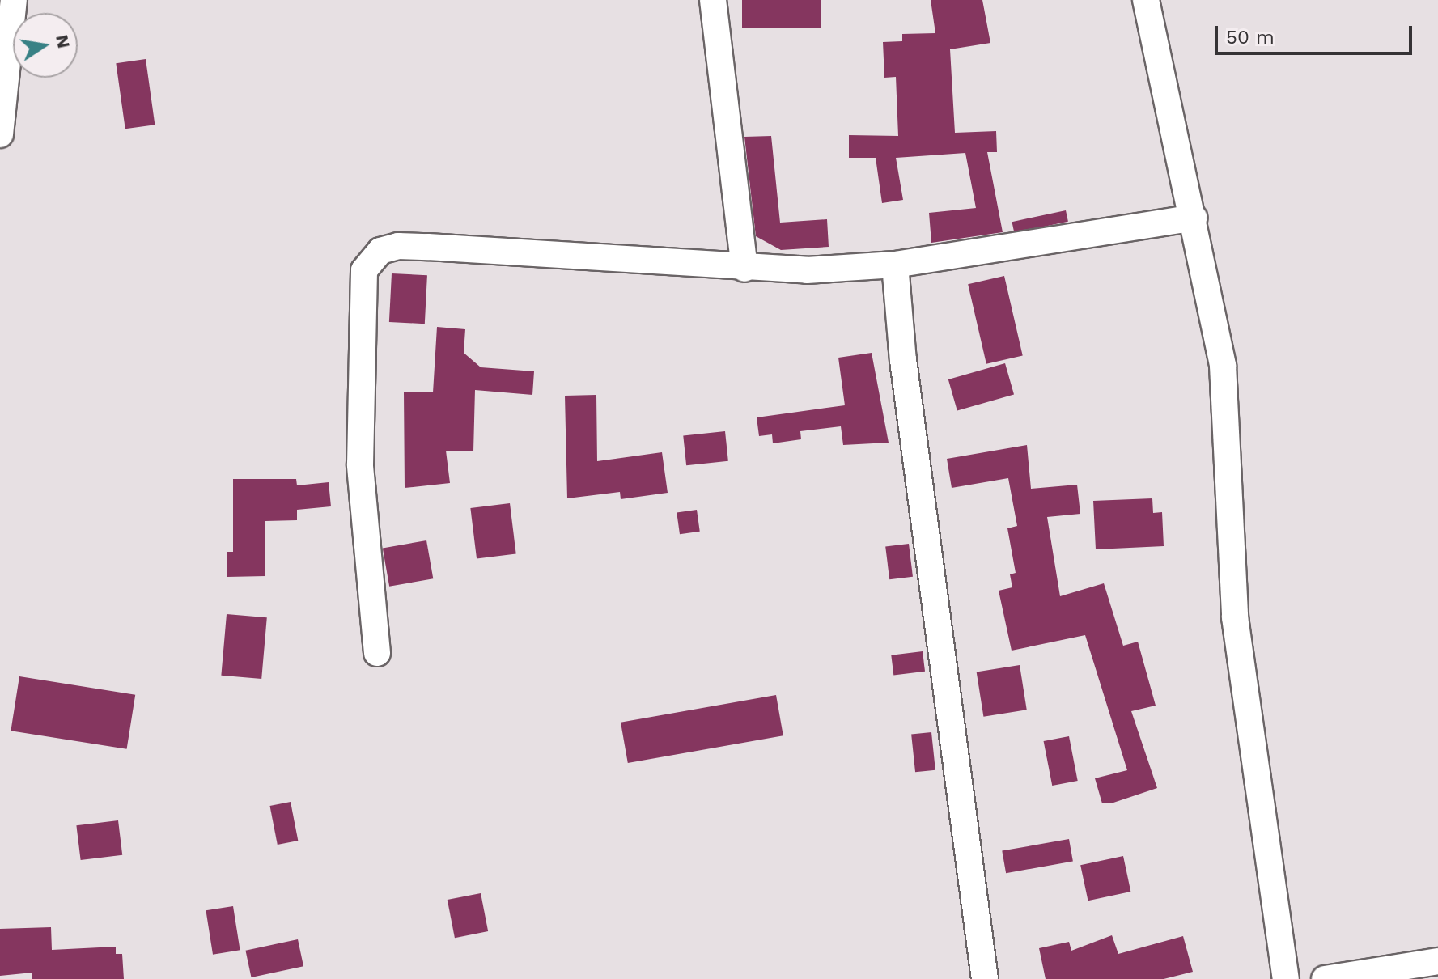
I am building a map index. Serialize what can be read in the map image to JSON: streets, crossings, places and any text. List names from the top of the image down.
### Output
{
  "scale_bar": "50 m",
  "north": "right"
}
